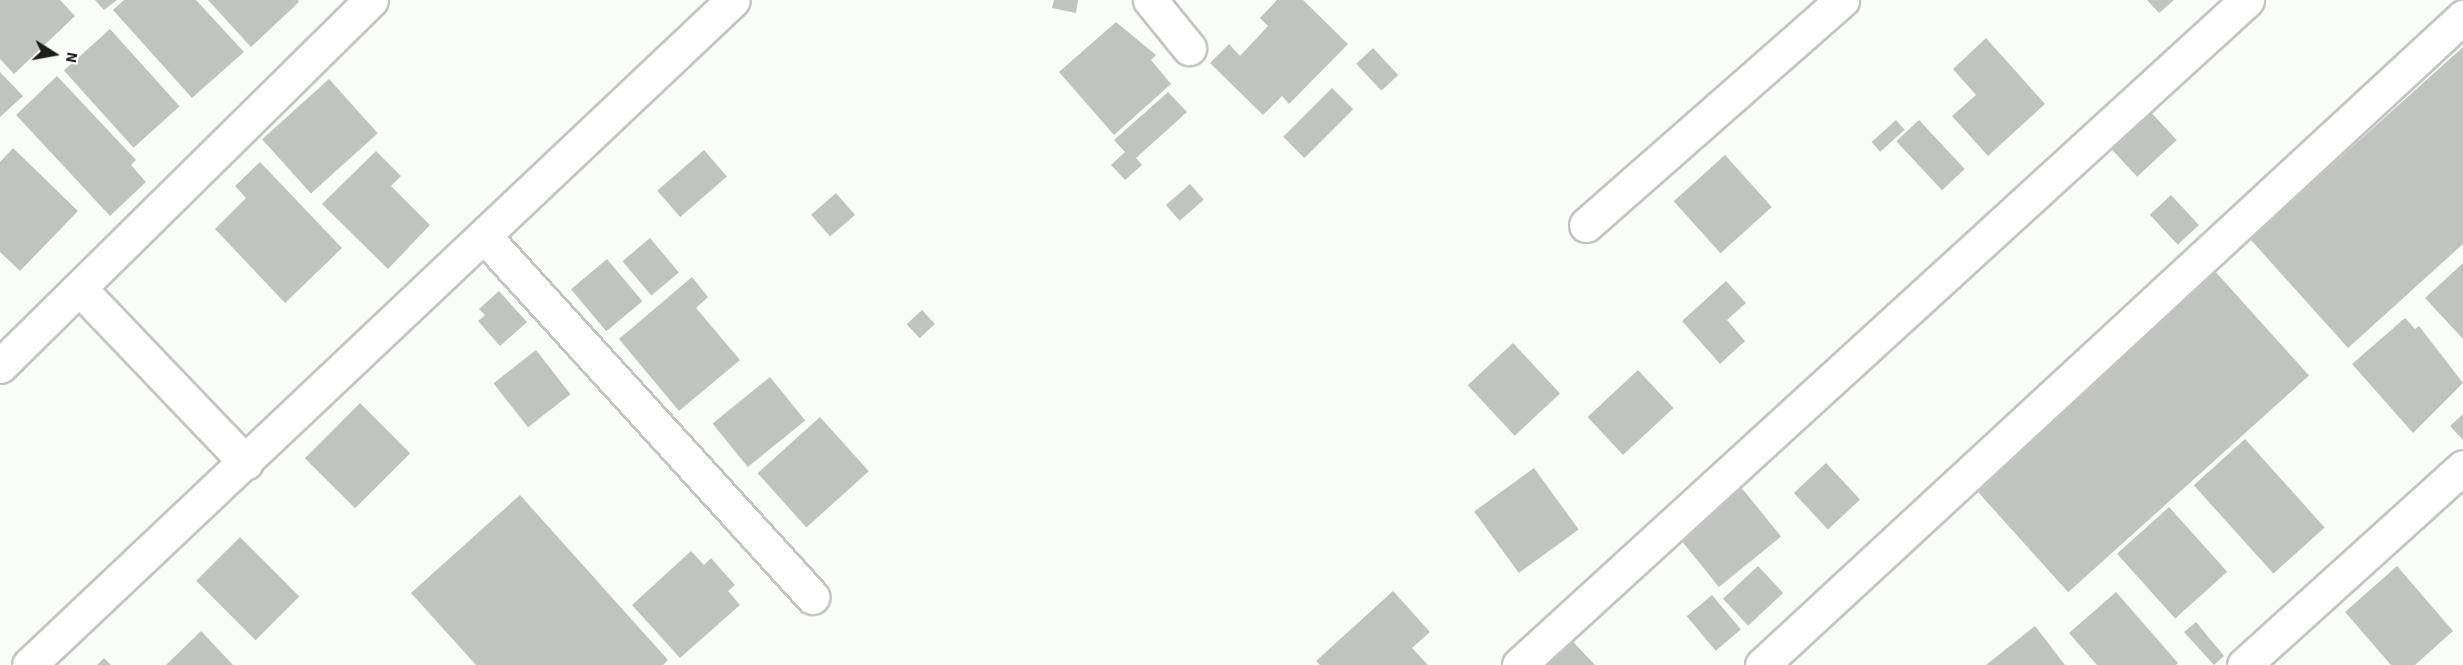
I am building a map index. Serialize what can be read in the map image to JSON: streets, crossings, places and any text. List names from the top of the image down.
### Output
{
  "north": "right"
}
